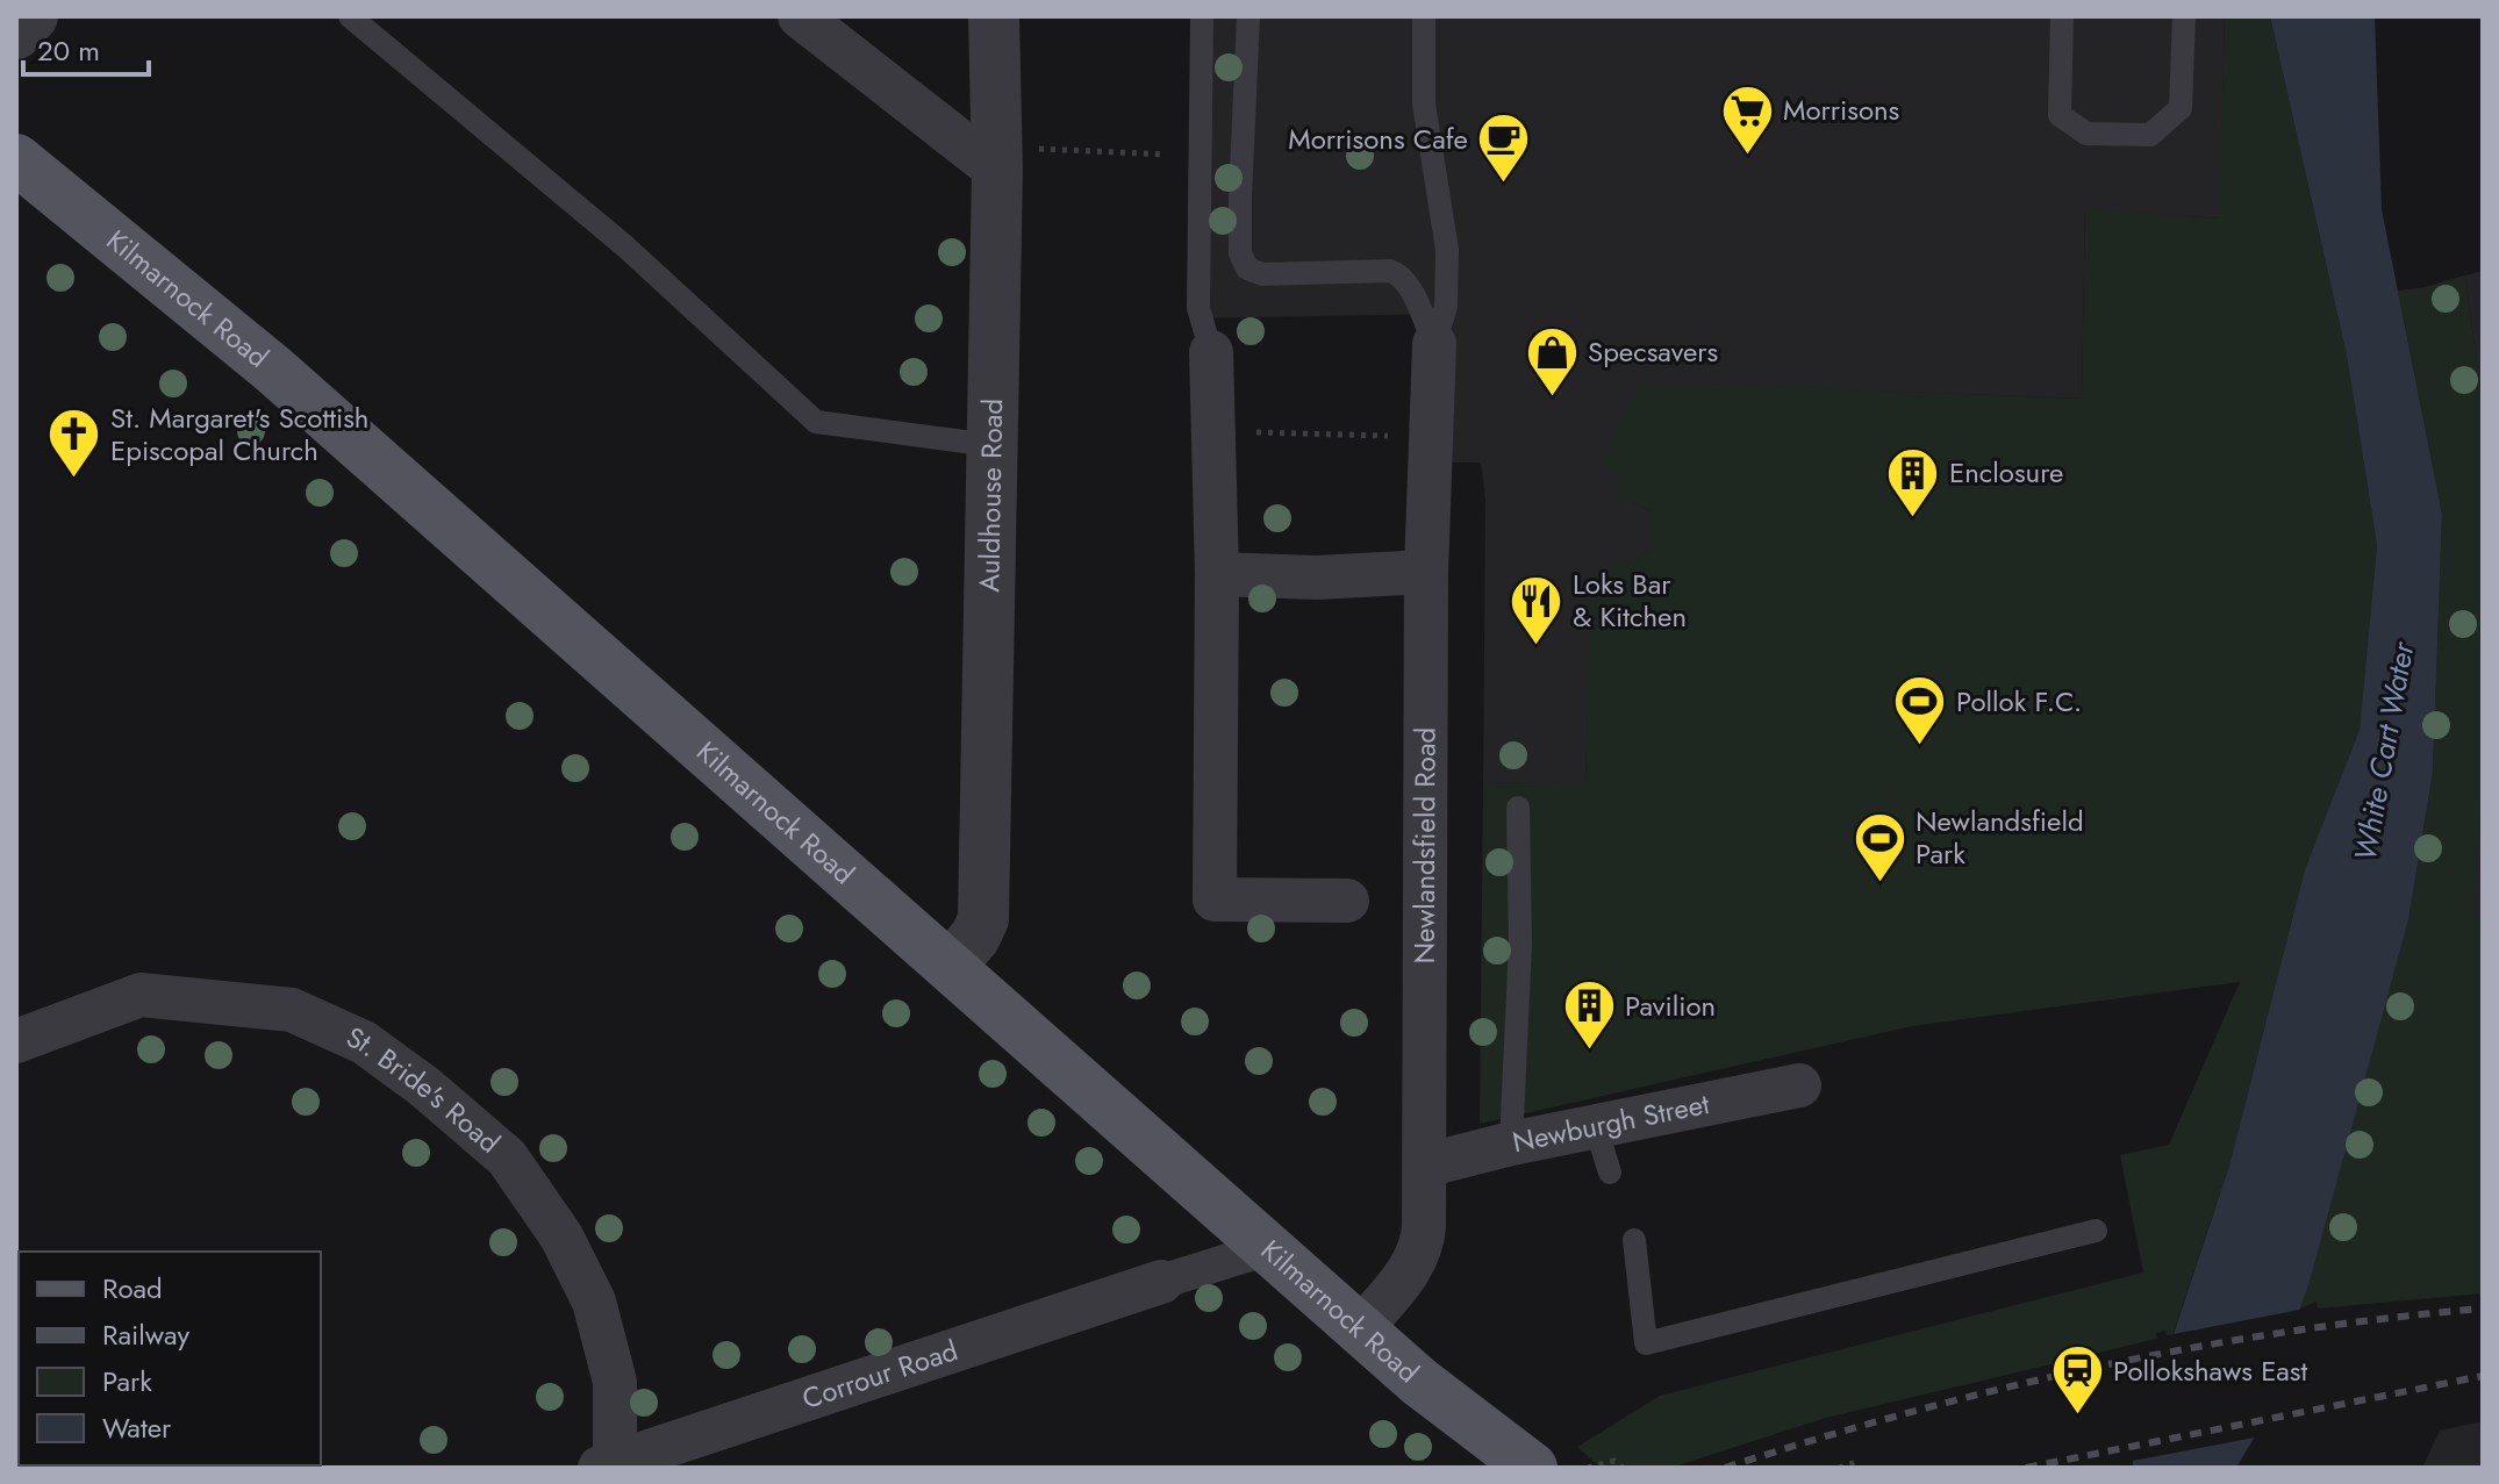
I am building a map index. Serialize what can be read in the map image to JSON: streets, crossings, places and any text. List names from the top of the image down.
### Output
{
  "streets": {
    "main road": ["Kilmarnock Road"],
    "street": [
      "Auldhouse Road",
      "Newlandsfield Road",
      "St. Bride's Road",
      "Newburgh Street",
      "Corrour Road"
    ]
  },
  "crossings": [
    ["Kilmarnock Road", "Auldhouse Road"],
    ["Kilmarnock Road", "Newlandsfield Road"],
    ["Newlandsfield Road", "Newburgh Street"],
    ["St. Bride's Road", "Corrour Road"]
  ],
  "water": ["White Cart Water"],
  "places": {
    "supermarket": ["Morrisons"],
    "cafe": ["Morrisons Cafe"],
    "shop": ["Specsavers"],
    "church": ["St. Margaret's Scottish Episcopal Church"],
    "building": ["Enclosure", "Pavilion"],
    "restaurant": ["Loks Bar & Kitchen"],
    "sports": ["Pollok F.C.", "Newlandsfield Park"],
    "station": ["Pollokshaws East"]
  },
  "legend": [
    "Road",
    "Railway",
    "Park",
    "Water"
  ],
  "scale_bar": "20 m"
}
